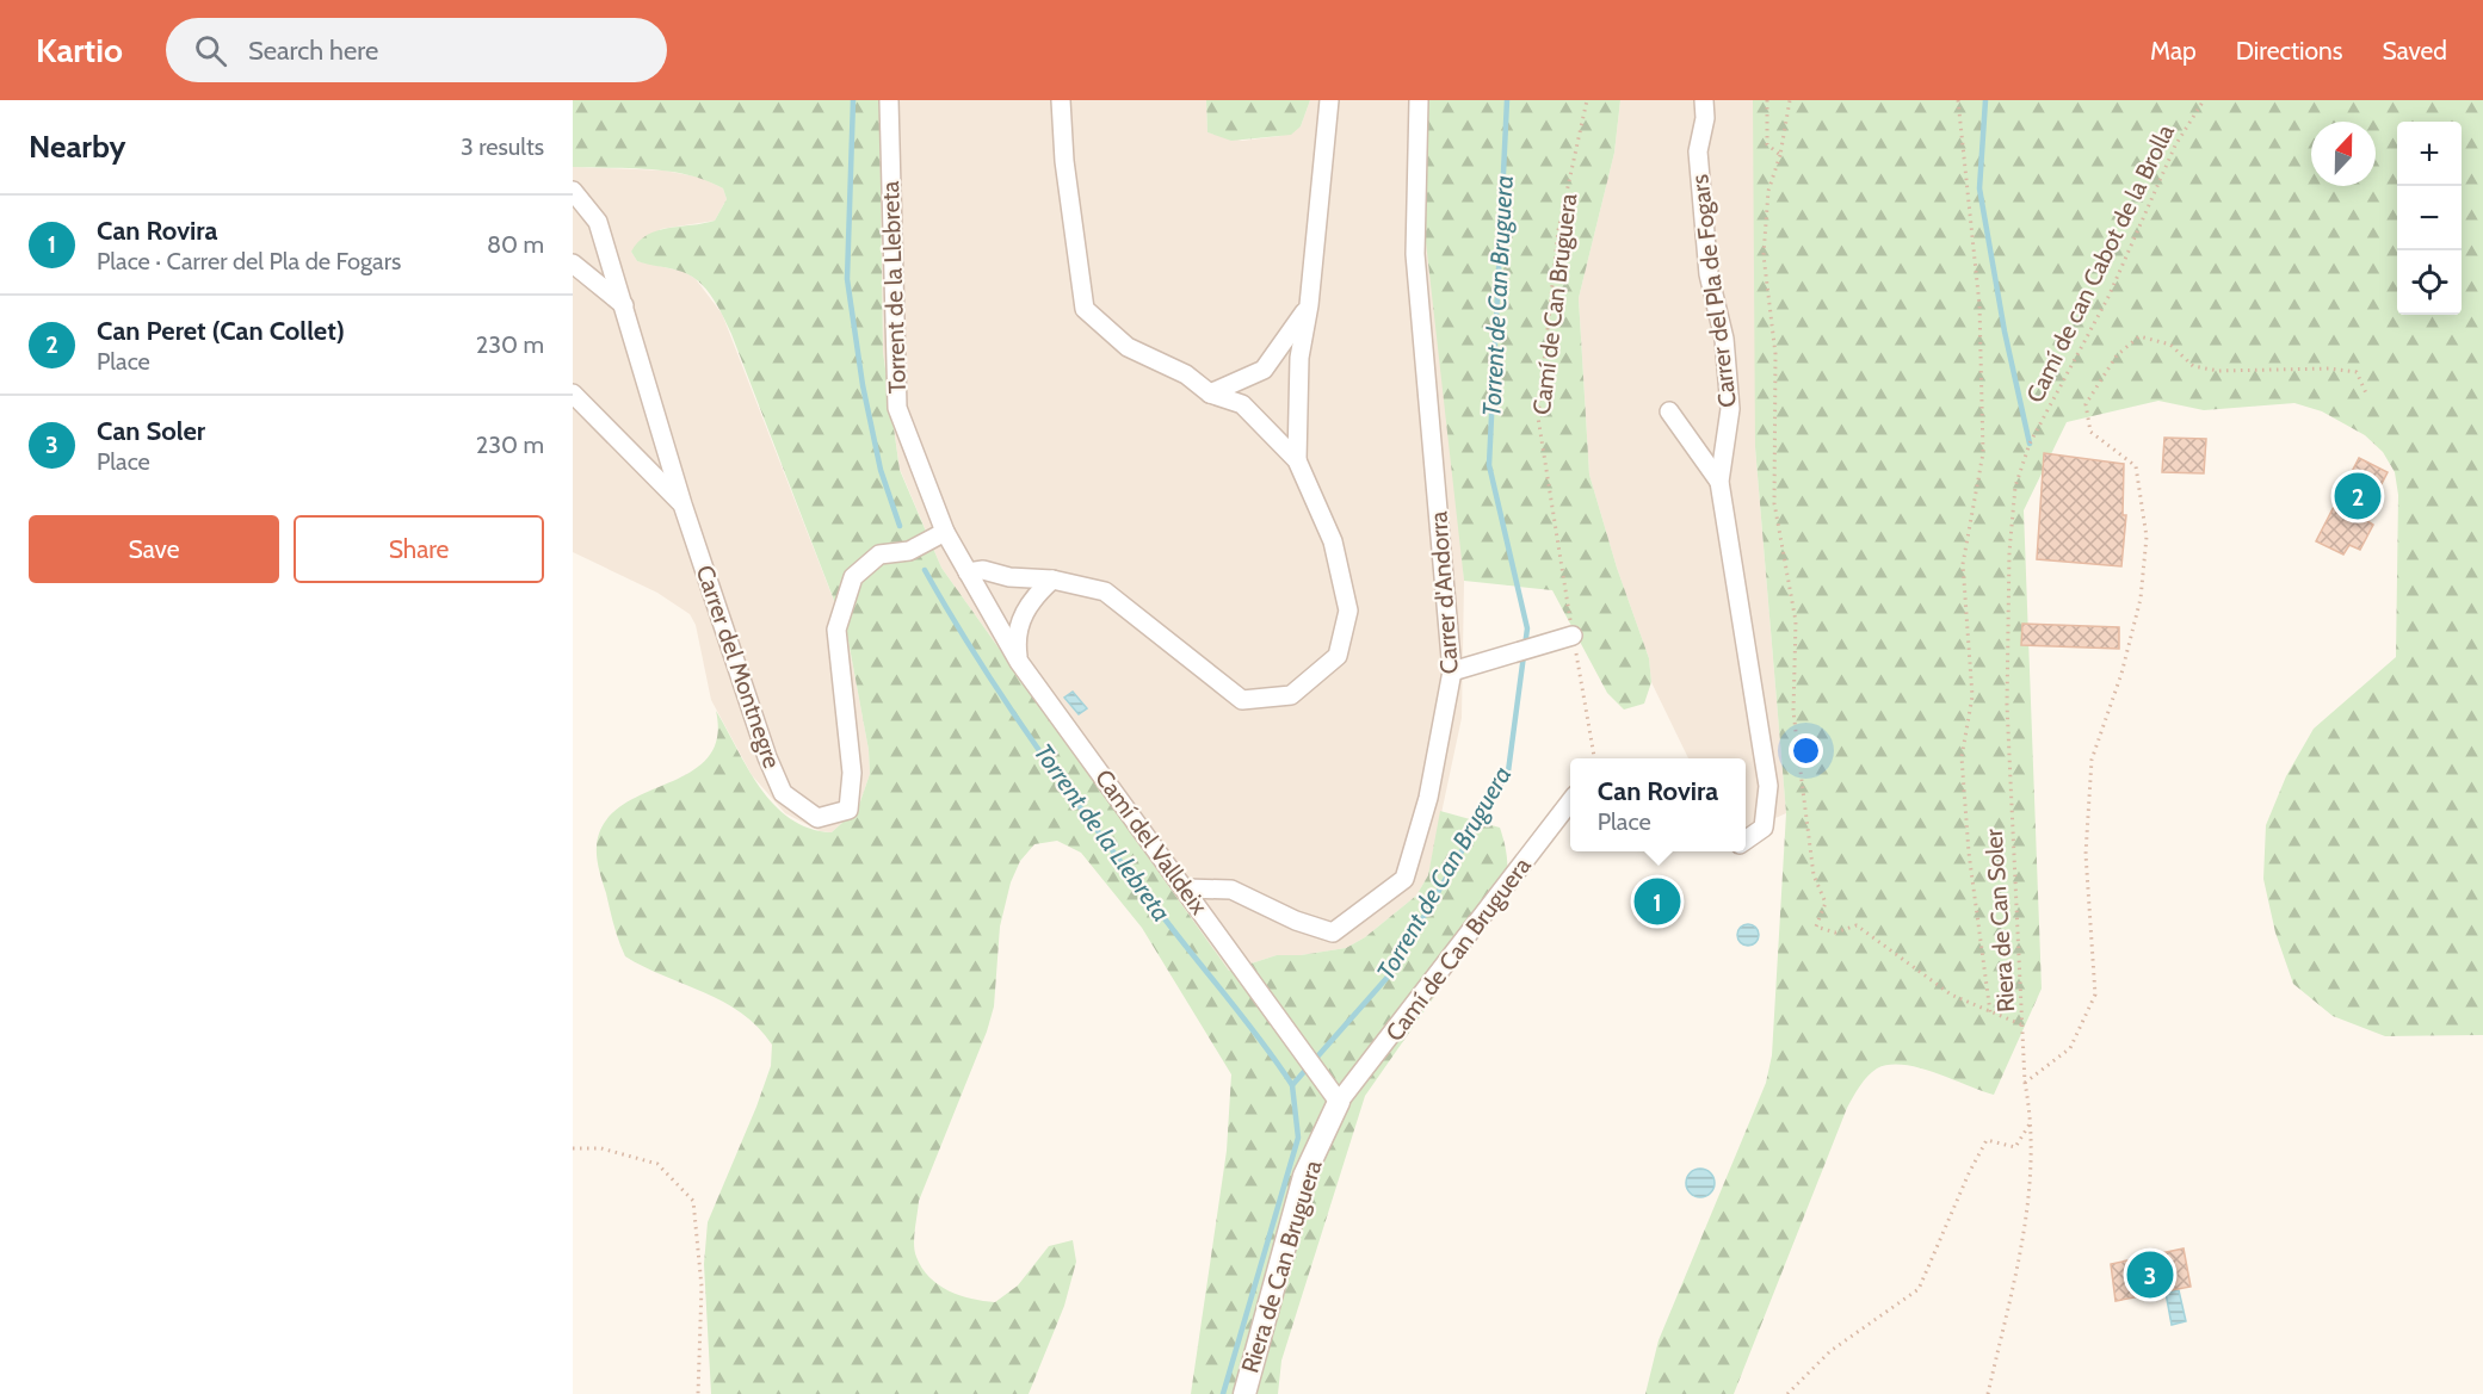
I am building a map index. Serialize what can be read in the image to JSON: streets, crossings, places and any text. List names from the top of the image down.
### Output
{
  "streets": {
    "street": [
      "Torrent de la Llebreta",
      "Carrer del Pla de Fogars",
      "Camí de Can Bruguera",
      "Carrer d'Andorra",
      "Carrer del Montnegre",
      "Camí del Valldeix",
      "Riera de Can Bruguera"
    ],
    "path": ["Camí de can Cabot de la Brolla", "Riera de Can Soler"]
  },
  "crossings": [
    ["Camí de can Cabot de la Brolla", "Riera de Can Soler"],
    ["Torrent de la Llebreta", "Carrer del Montnegre"],
    ["Torrent de la Llebreta", "Camí del Valldeix"],
    ["Camí de Can Bruguera", "Camí del Valldeix"],
    ["Camí de Can Bruguera", "Riera de Can Bruguera"],
    ["Carrer d'Andorra", "Camí del Valldeix"],
    ["Camí del Valldeix", "Riera de Can Bruguera"]
  ],
  "water": ["Torrent de Can Bruguera", "Torrent de la Llebreta"],
  "north": "top",
  "page": {
    "header": "Kartio",
    "search": "Search here",
    "nav": ["Map", "Directions", "Saved"],
    "heading": ["Nearby", "3 results"],
    "map_buttons": ["+", "−"],
    "list": [
      {
        "mark": "1",
        "name": "Can Rovira",
        "note": "Place · Carrer del Pla de Fogars",
        "value": "80 m"
      },
      {
        "mark": "2",
        "name": "Can Peret (Can Collet)",
        "note": "Place",
        "value": "230 m"
      },
      {
        "mark": "3",
        "name": "Can Soler",
        "note": "Place",
        "value": "230 m"
      }
    ],
    "pins": ["2", "1", "3"],
    "buttons": ["Save", "Share"],
    "popup": ["Can Rovira", "Place"]
  }
}
